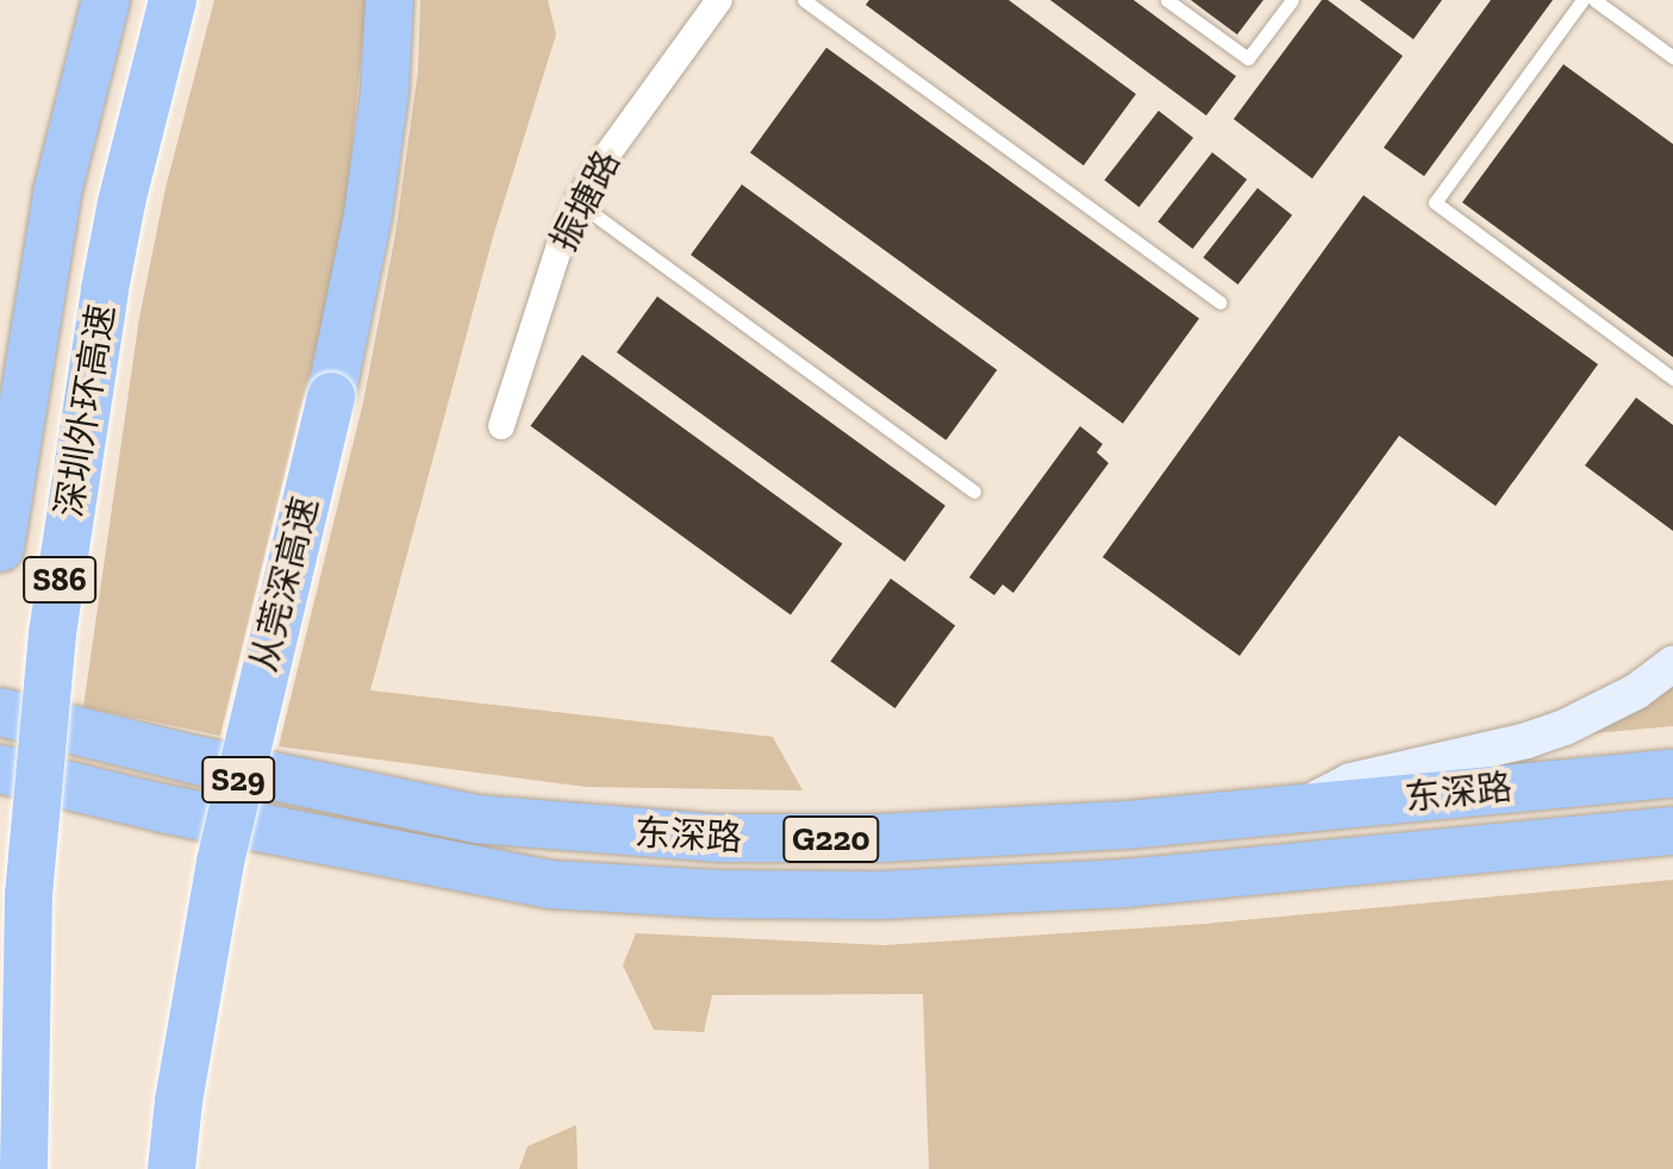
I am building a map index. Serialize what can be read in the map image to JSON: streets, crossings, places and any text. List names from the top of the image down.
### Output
{
  "streets": {
    "highway": [
      "深圳外环高速",
      "S86",
      "从莞深高速",
      "S29",
      "东深路",
      "G220"
    ],
    "street": ["振塘路"]
  }
}
